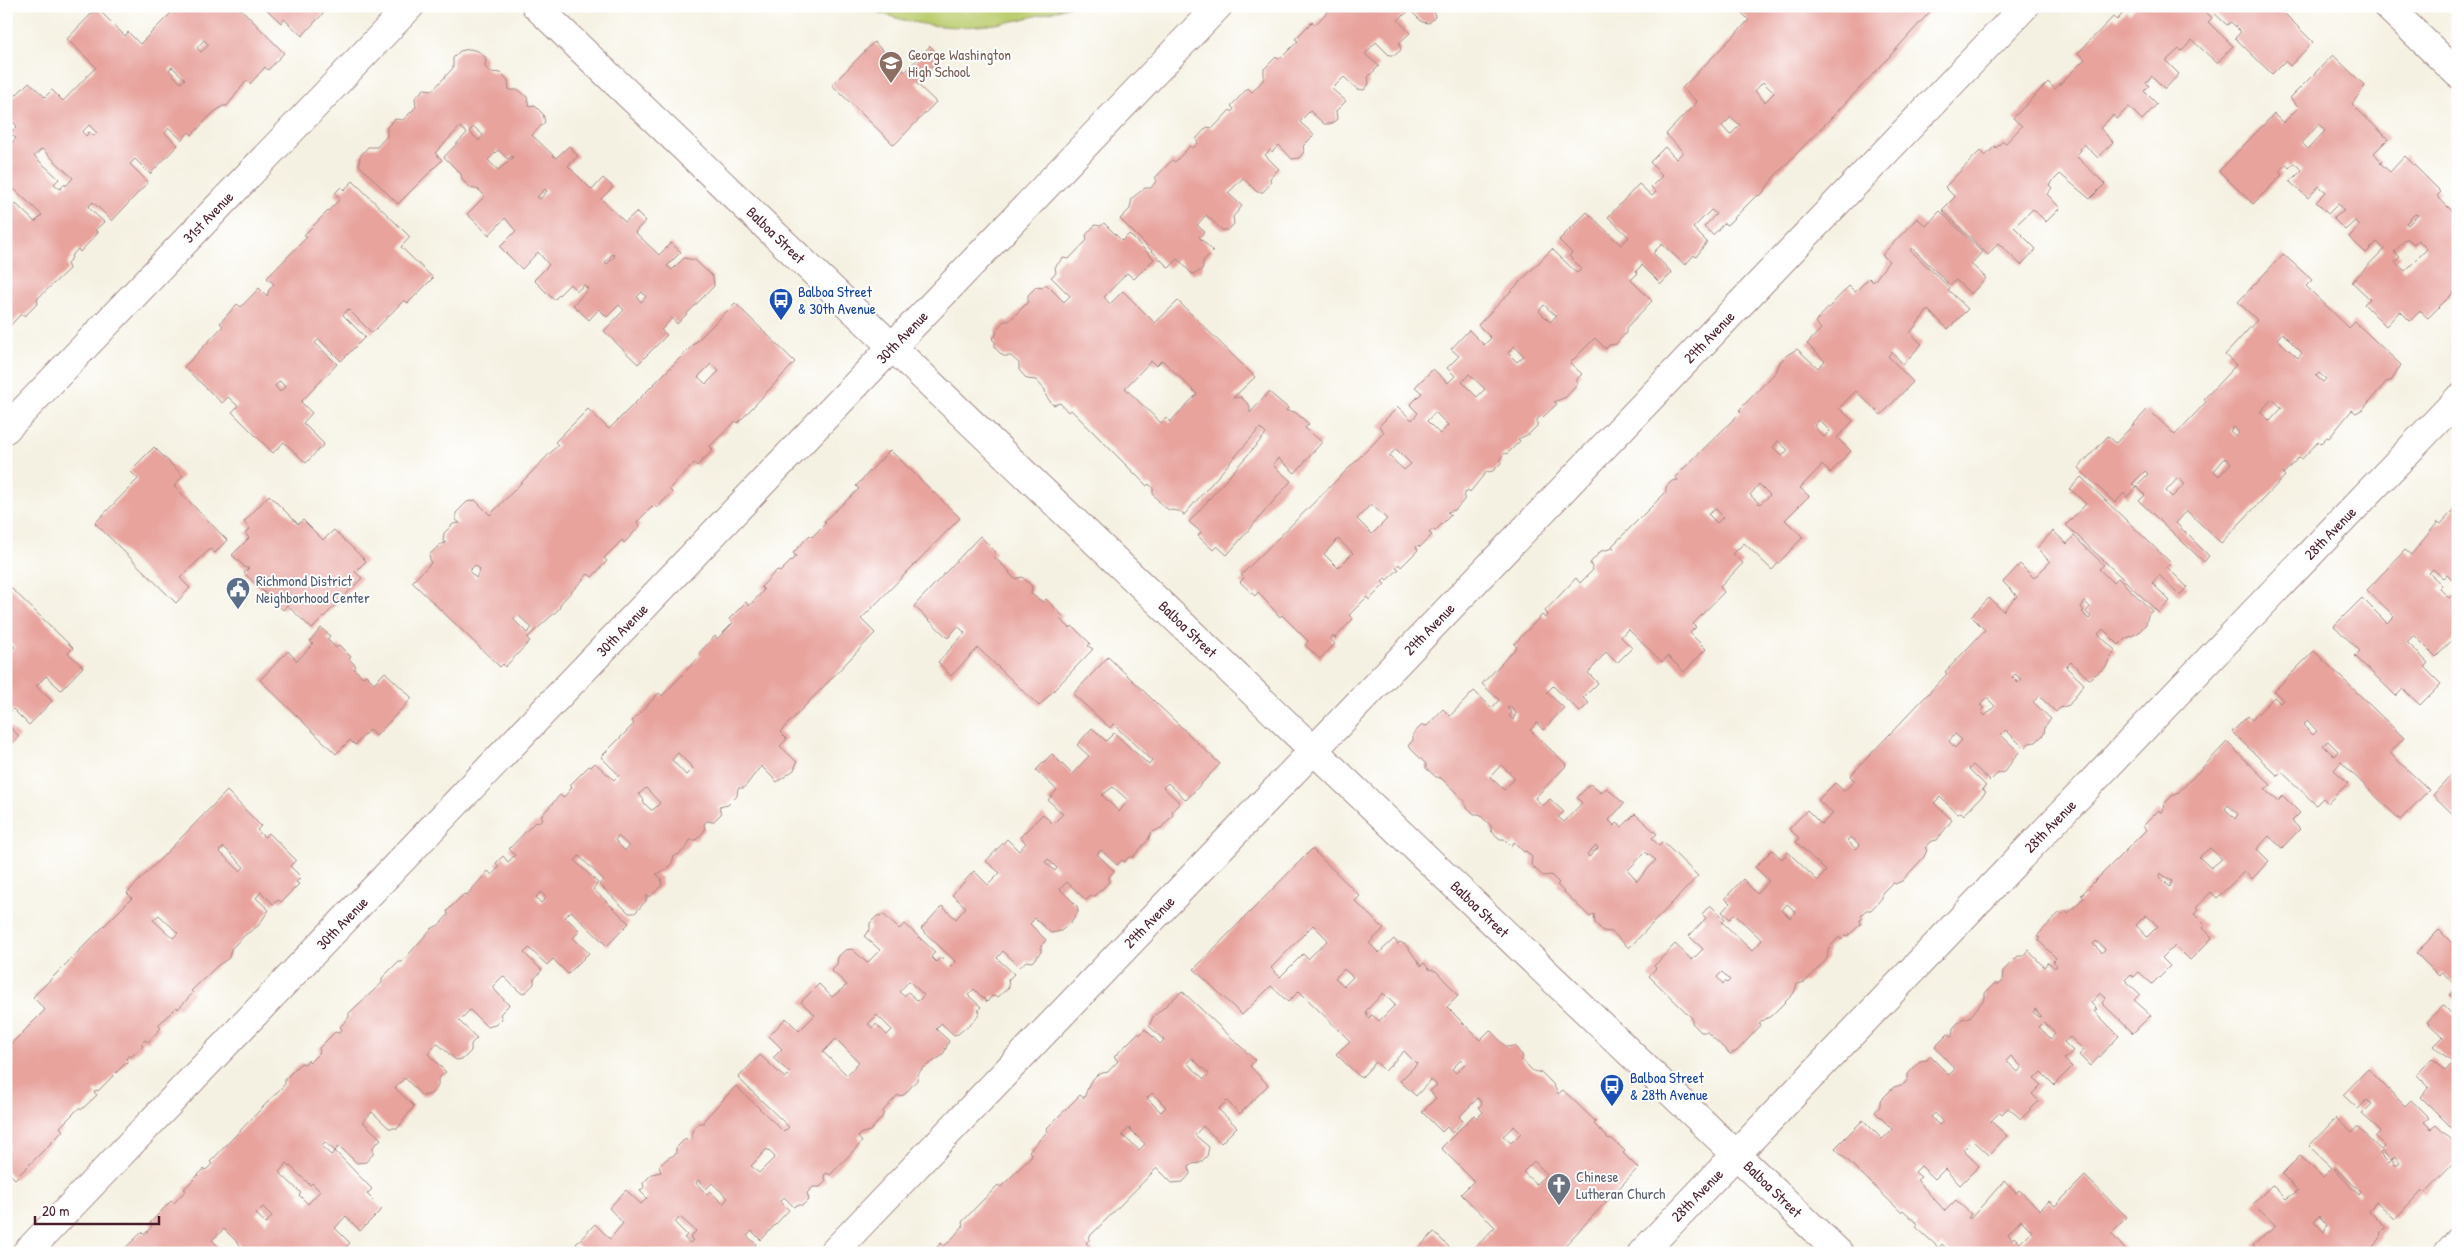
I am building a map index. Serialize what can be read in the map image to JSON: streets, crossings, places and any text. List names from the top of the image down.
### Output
{
  "streets": {
    "street": [
      "31st Avenue",
      "Balboa Street",
      "30th Avenue",
      "29th Avenue",
      "28th Avenue"
    ]
  },
  "crossings": [
    ["Balboa Street", "30th Avenue"],
    ["Balboa Street", "29th Avenue"],
    ["Balboa Street", "28th Avenue"]
  ],
  "places": {
    "school or university": ["George Washington High School"],
    "bus stop": ["Balboa Street & 30th Avenue", "Balboa Street & 28th Avenue"],
    "public building": ["Richmond District Neighborhood Center"],
    "church": ["Chinese Lutheran Church"]
  },
  "scale_bar": "20 m"
}
